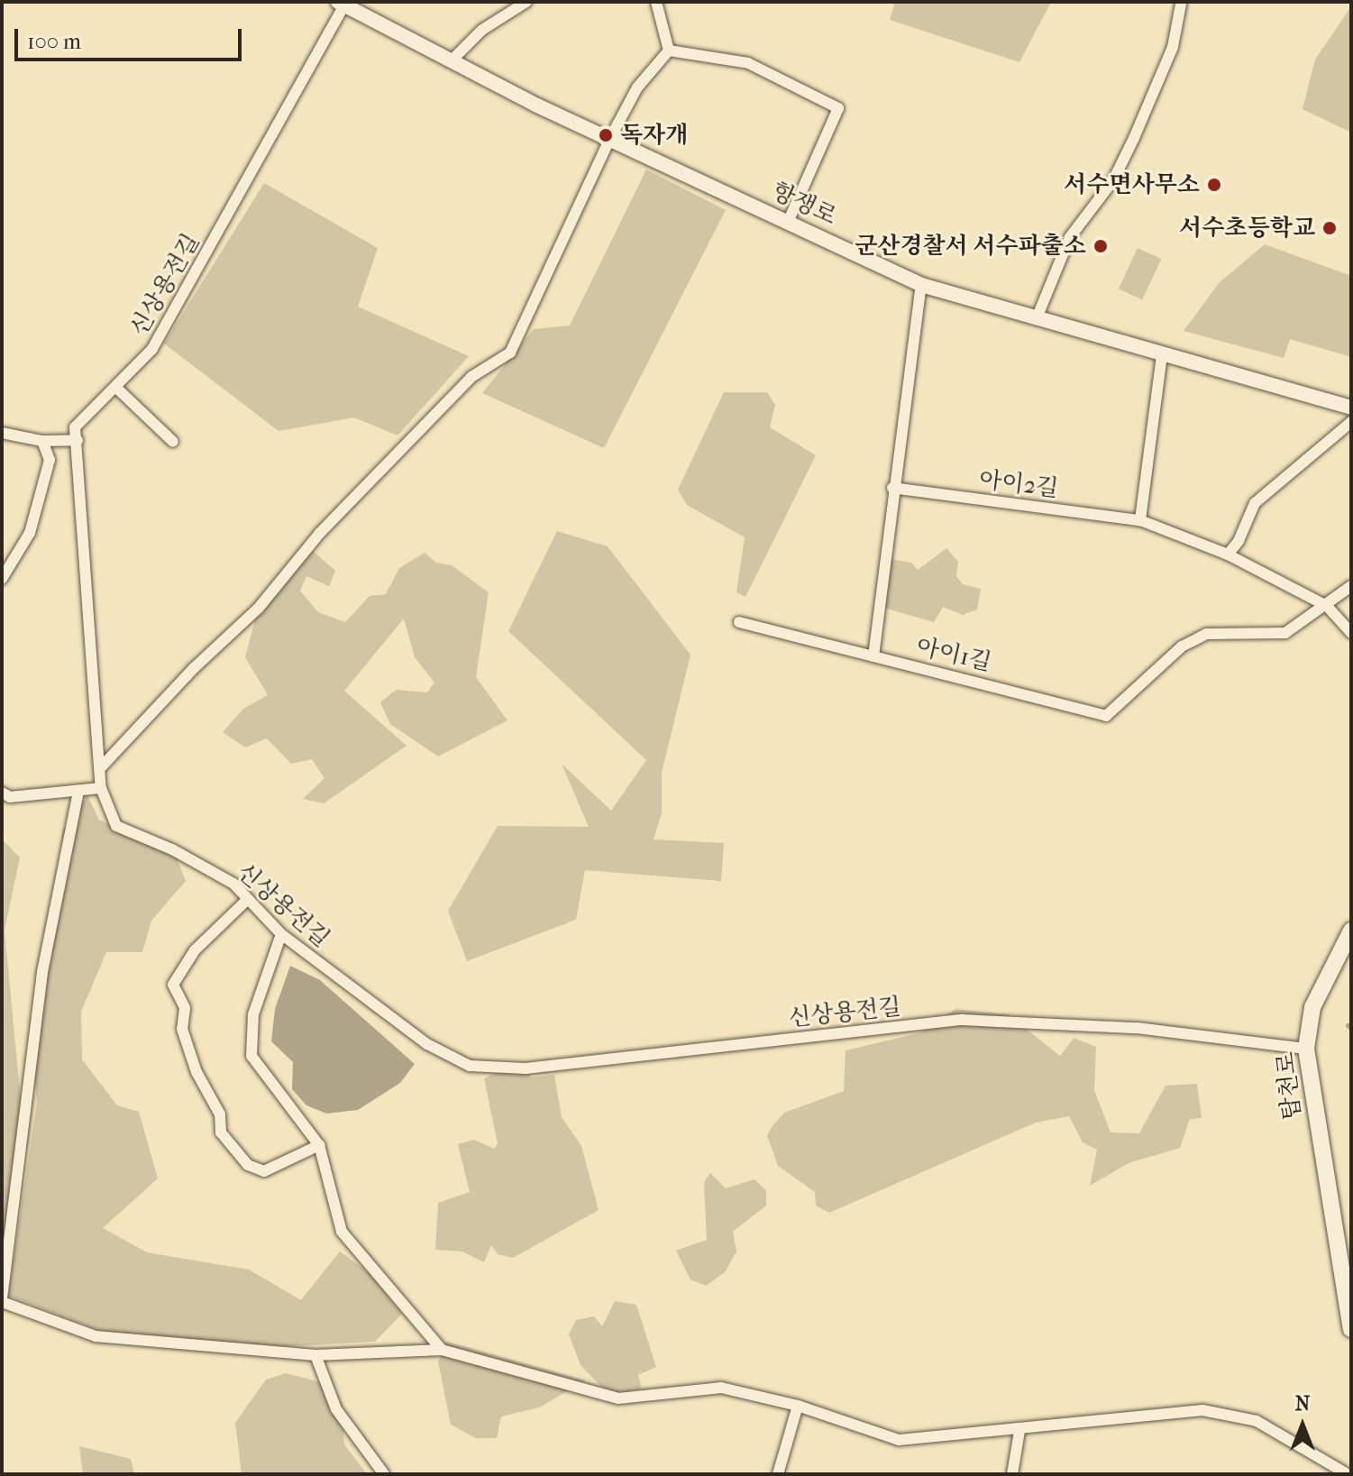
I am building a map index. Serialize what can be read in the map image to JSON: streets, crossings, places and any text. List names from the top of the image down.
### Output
{
  "streets": {
    "main road": ["탑천로"],
    "street": [
      "항쟁로",
      "신상용전길",
      "아이2길",
      "아이1길"
    ]
  },
  "crossings": [
    ["항쟁로", "신상용전길"],
    ["신상용전길", "탑천로"],
    ["아이2길", "아이1길"]
  ],
  "places": [
    "독자개",
    "서수면사무소",
    "서수초등학교",
    "군산경찰서 서수파출소"
  ],
  "scale_bar": "100 m",
  "north": "top"
}
